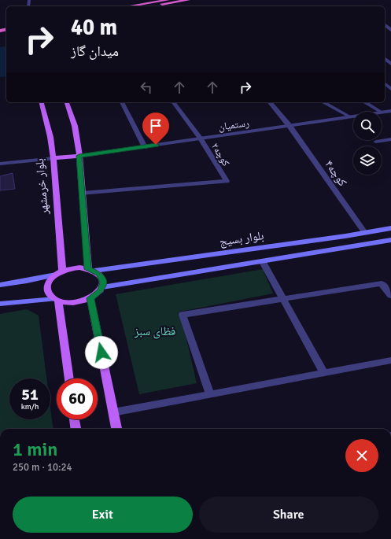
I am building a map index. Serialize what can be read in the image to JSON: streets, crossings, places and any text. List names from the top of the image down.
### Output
{
  "streets": {
    "main road": ["بلوار خرمشهر", "بلوار بسیج"],
    "street": ["رستمیان", "کوچه۲", "کوچه۴"]
  },
  "crossings": [
    ["رستمیان", "کوچه۲"],
    ["رستمیان", "کوچه۴"],
    ["کوچه۴", "بلوار بسیج"],
    ["بلوار خرمشهر", "بلوار بسیج"]
  ],
  "parks": ["فظای سبز"],
  "page": {
    "turn": ["40 m", "میدان گاز"],
    "speed": "51 km/h",
    "limit": "60",
    "heading": ["1 min", "250 m · 10:24"],
    "buttons": ["Exit", "Share"]
  }
}
